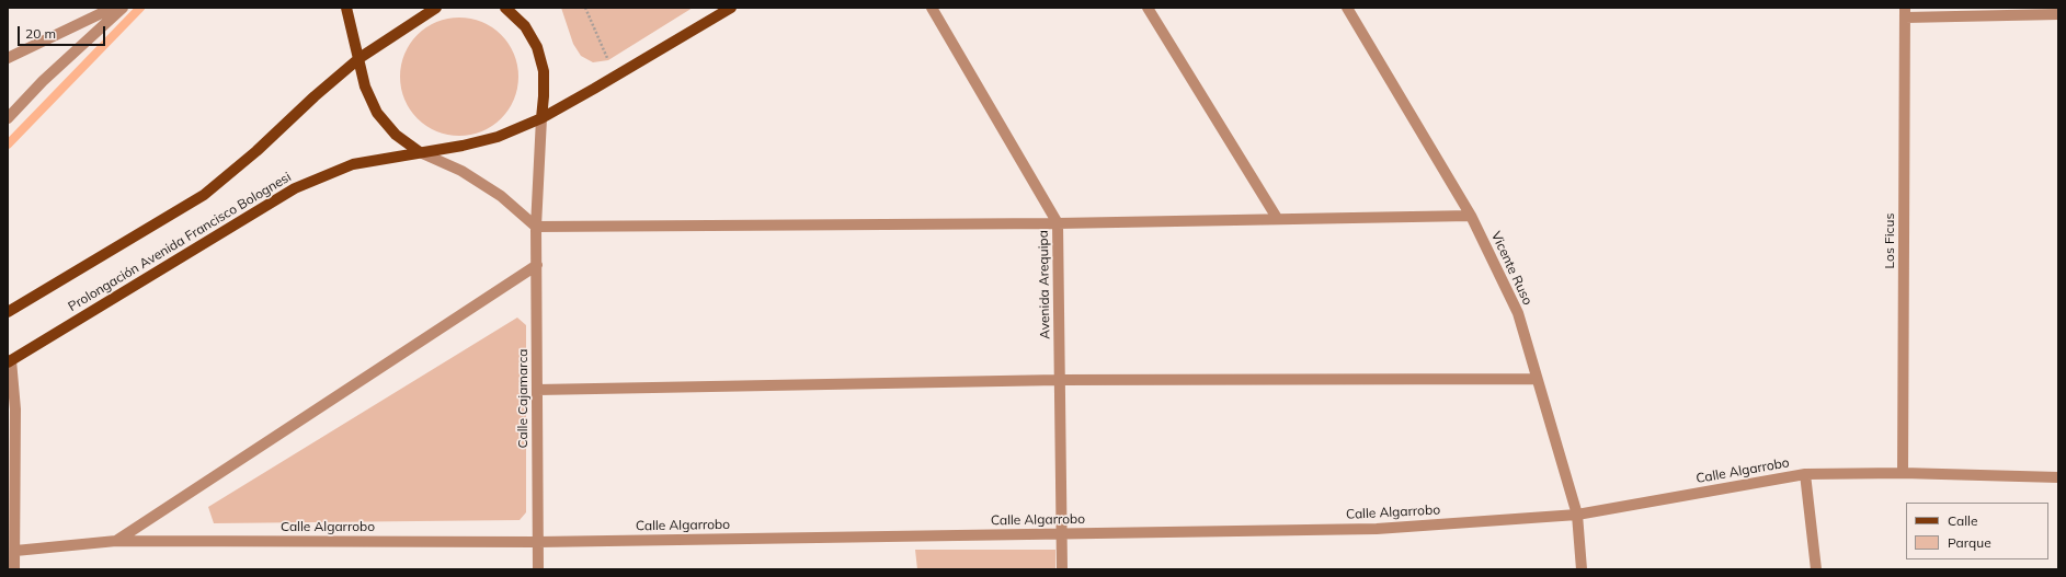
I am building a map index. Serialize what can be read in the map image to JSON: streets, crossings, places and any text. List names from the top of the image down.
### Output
{
  "streets": {
    "main road": ["Prolongación Avenida Francisco Bolognesi", "Calle Cajamarca"],
    "street": [
      "Los Ficus",
      "Vicente Ruso",
      "Avenida Arequipa",
      "Calle Algarrobo"
    ]
  },
  "crossings": [
    ["Los Ficus", "Calle Algarrobo"],
    ["Prolongación Avenida Francisco Bolognesi", "Calle Cajamarca"],
    ["Vicente Ruso", "Calle Algarrobo"],
    ["Avenida Arequipa", "Calle Algarrobo"],
    ["Calle Cajamarca", "Calle Algarrobo"]
  ],
  "legend": ["Calle", "Parque"],
  "scale_bar": "20 m"
}
